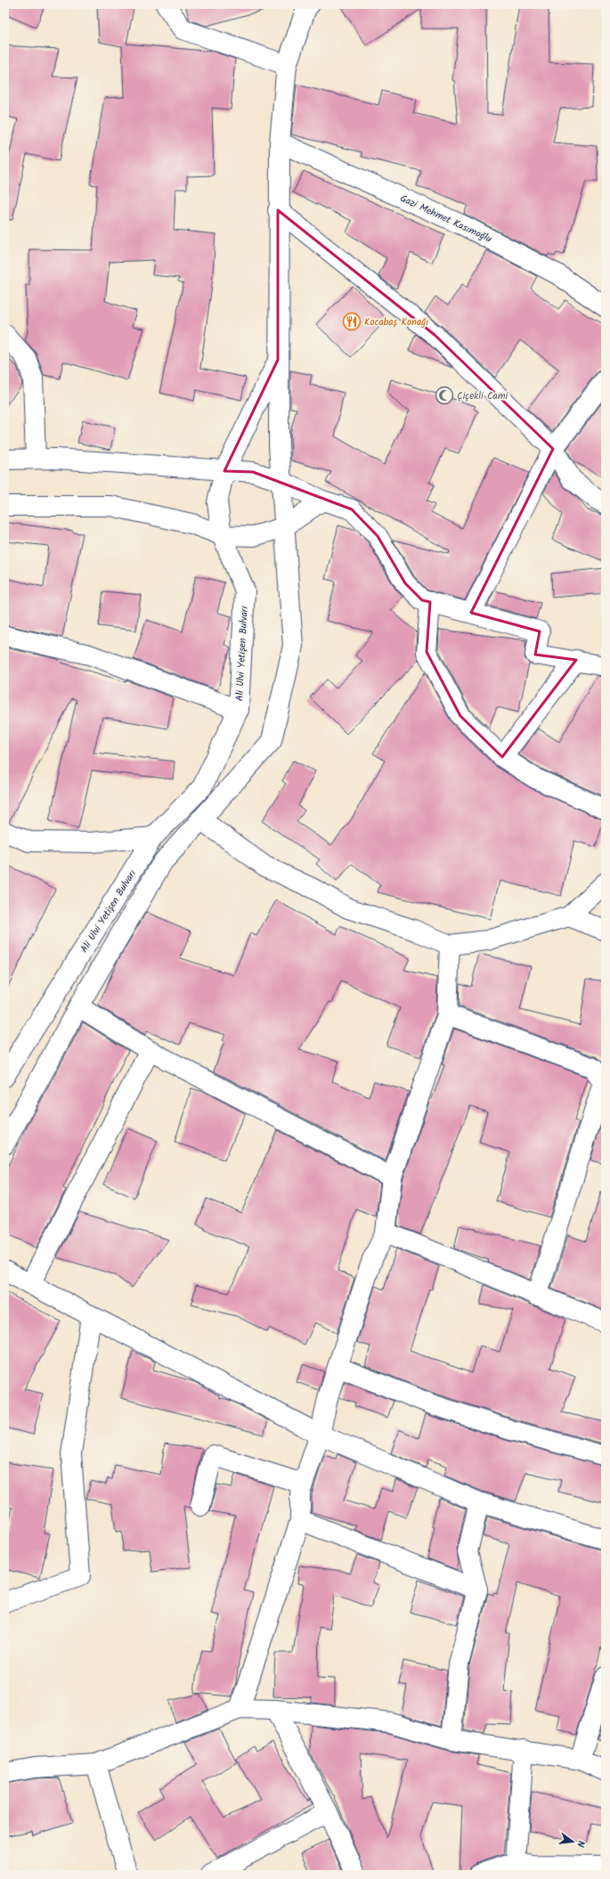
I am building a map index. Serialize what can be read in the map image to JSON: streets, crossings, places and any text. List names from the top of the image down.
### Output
{
  "streets": {
    "street": ["Gazi Mehmet Kasımoğlu", "Ali Ulvi Yetişen Bulvarı"]
  },
  "places": {
    "restaurant": ["Kocabaş Konağı"],
    "mosque": ["Çiçekli Cami"]
  },
  "north": "right"
}
